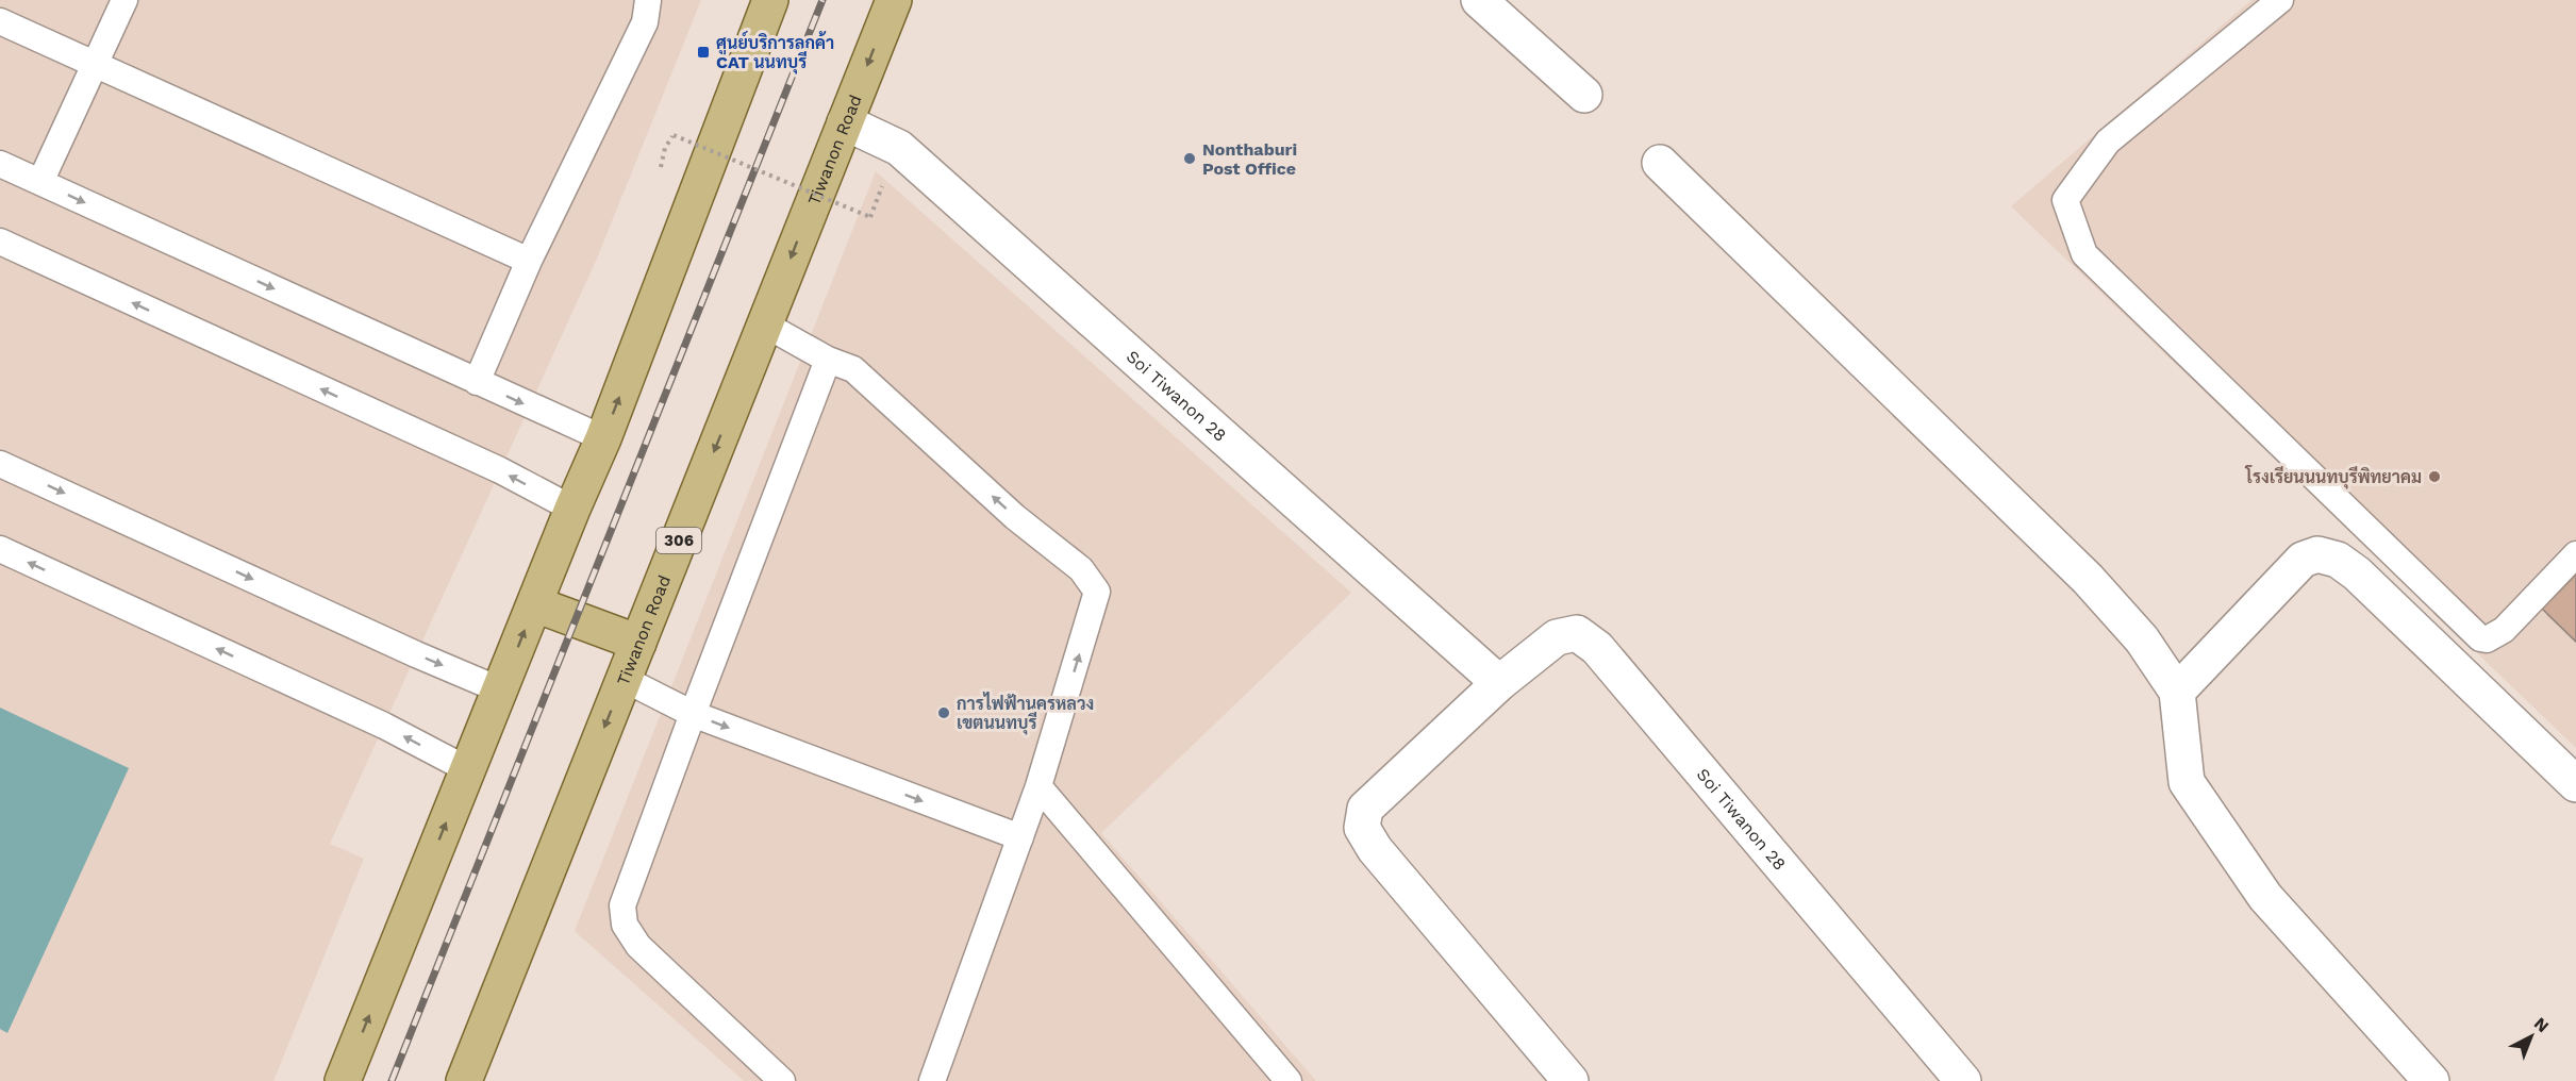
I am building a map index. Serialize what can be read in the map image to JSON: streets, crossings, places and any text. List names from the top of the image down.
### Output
{
  "streets": {
    "main road": ["Tiwanon Road", "306"],
    "street": ["Soi Tiwanon 28"]
  },
  "crossings": [
    ["Tiwanon Road", "Soi Tiwanon 28"]
  ],
  "places": {
    "transit": ["ศูนย์บริการลูกค้า CAT นนทบุรี"],
    "other": ["Nonthaburi Post Office", "โรงเรียนนนทบุรีพิทยาคม", "การไฟฟ้านครหลวง เขตนนทบุรี"]
  },
  "north": "top right"
}
